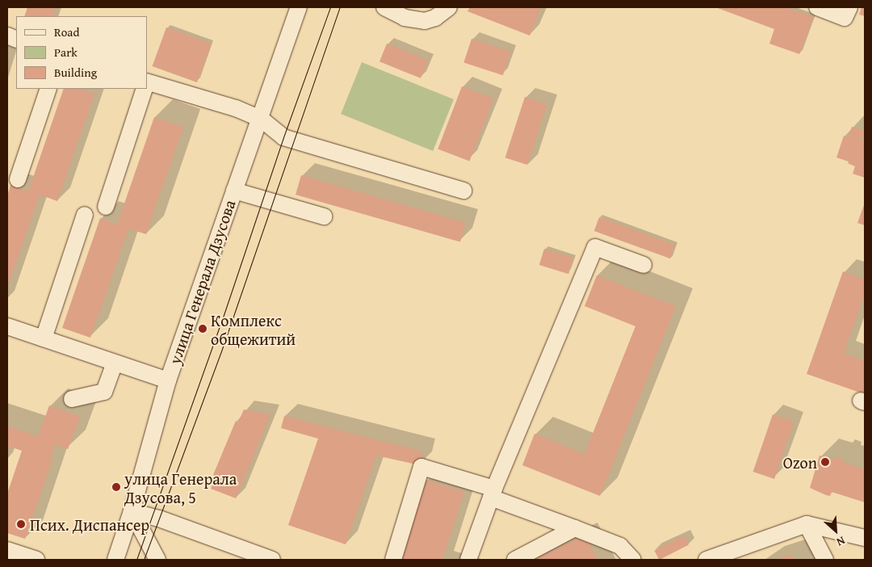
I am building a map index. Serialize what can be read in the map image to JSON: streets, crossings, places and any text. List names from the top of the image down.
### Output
{
  "streets": {
    "street": ["улица Генерала Дзусова"]
  },
  "places": [
    "Комплекс общежитий",
    "Ozon",
    "улица Генерала Дзусова, 5",
    "Псих. Диспансер"
  ],
  "legend": ["Road", "Park", "Building"],
  "north": "bottom right"
}
